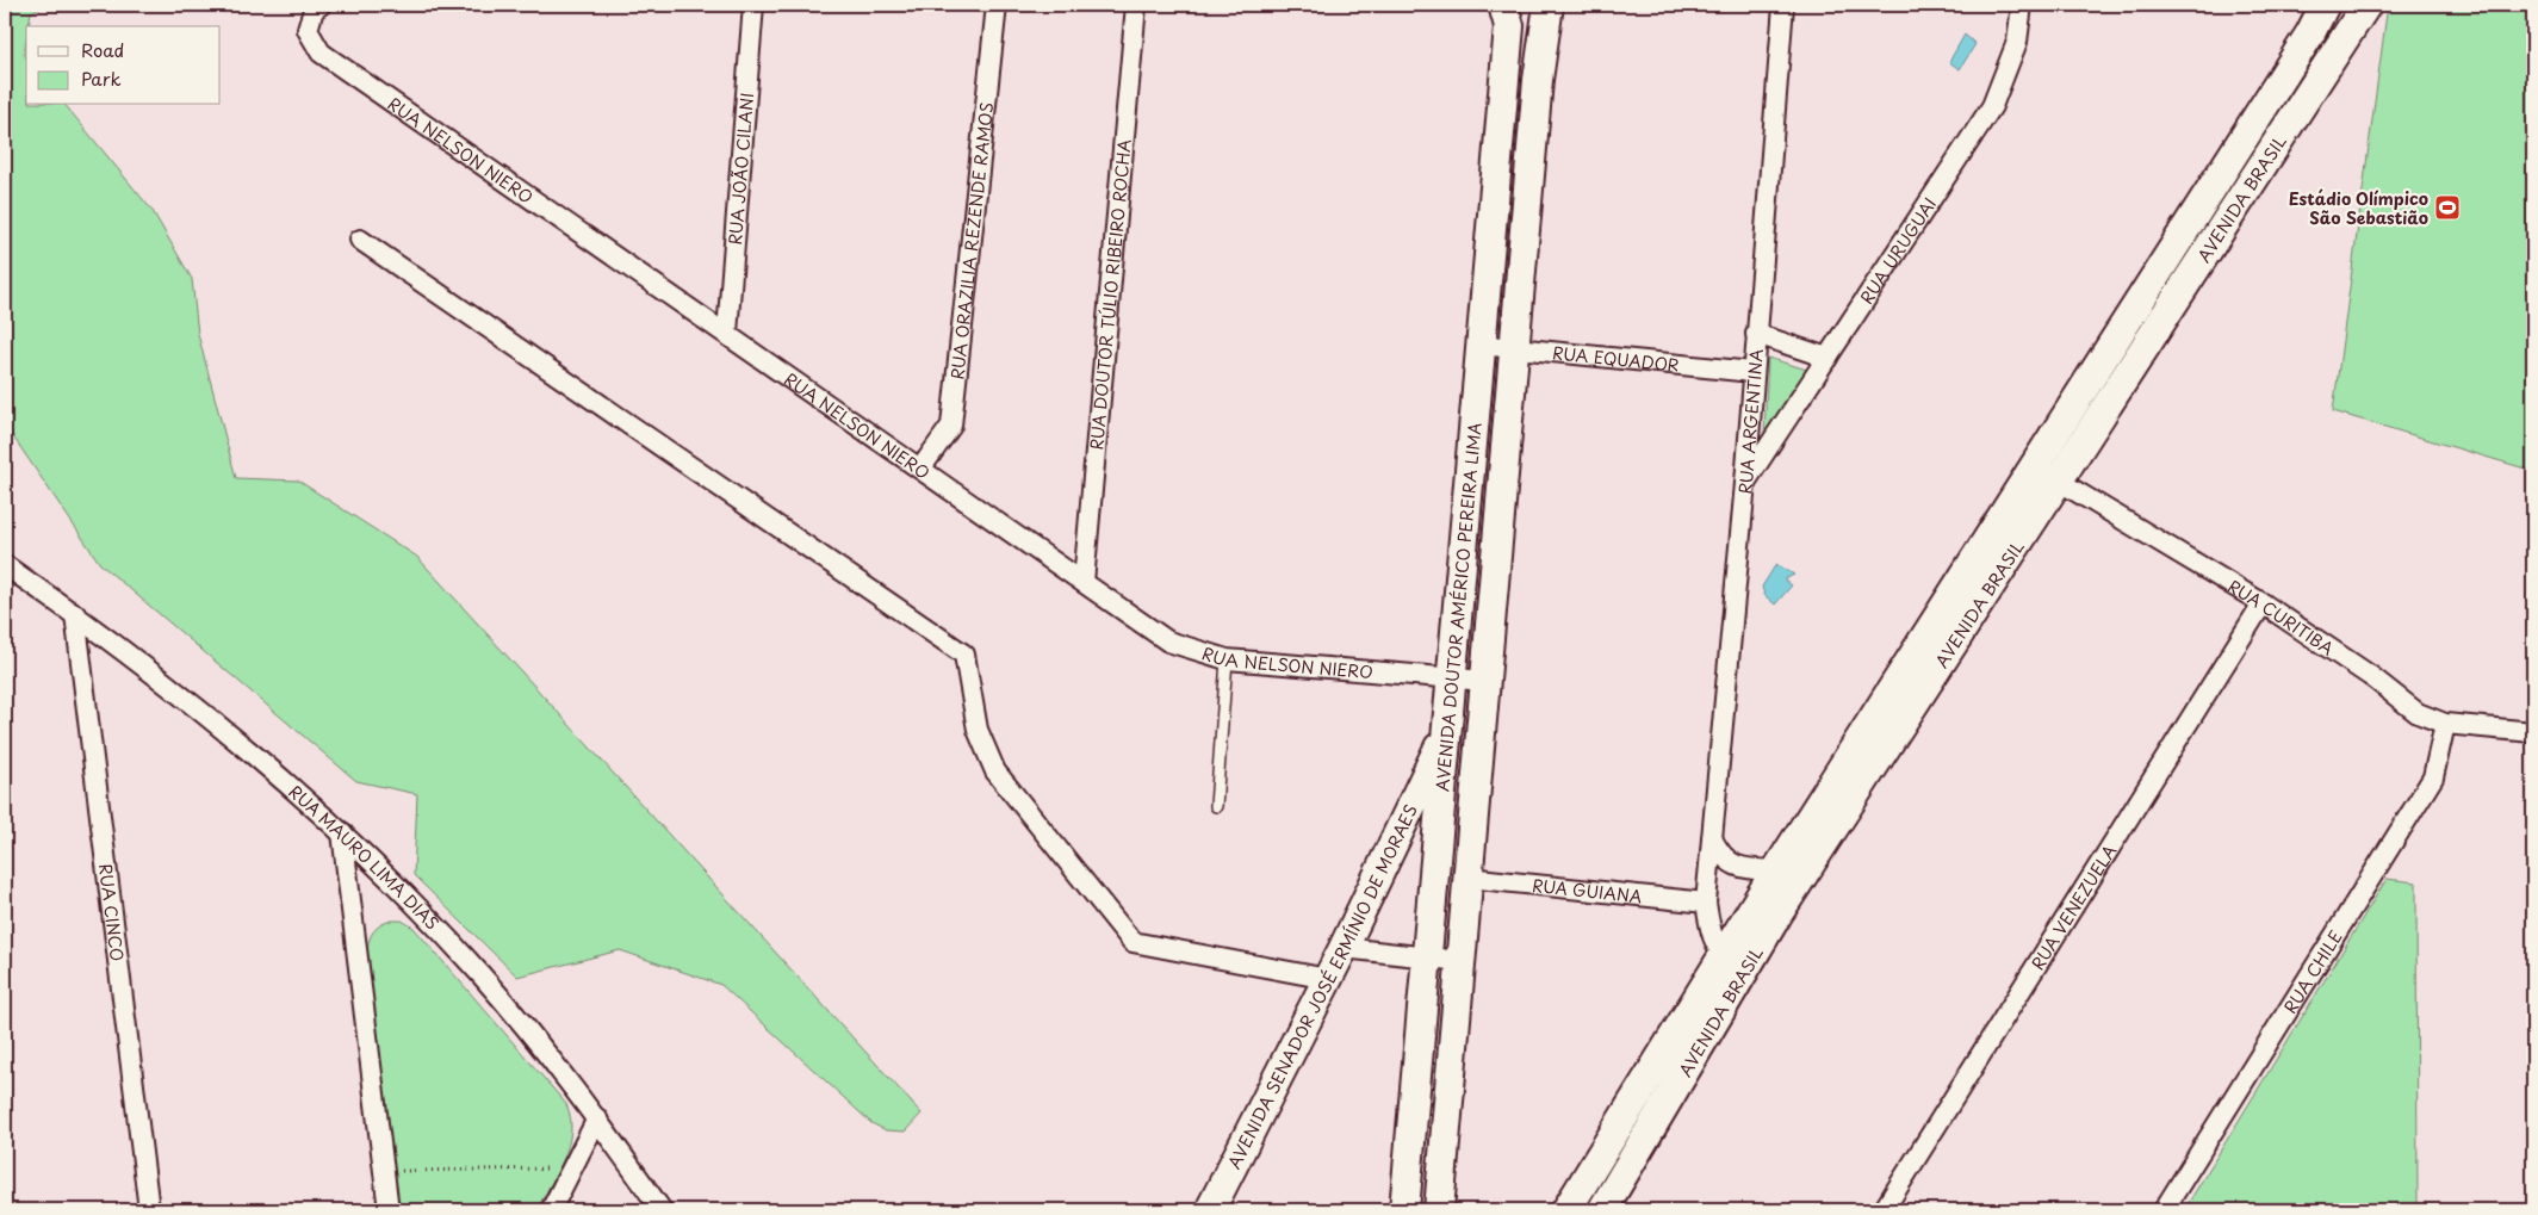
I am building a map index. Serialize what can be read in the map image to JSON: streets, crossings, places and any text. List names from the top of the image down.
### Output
{
  "streets": {
    "main road": ["AVENIDA BRASIL", "AVENIDA DOUTOR AMÉRICO PEREIRA LIMA", "AVENIDA SENADOR JOSÉ ERMÍNIO DE MORAES"],
    "street": [
      "RUA NELSON NIERO",
      "RUA JOÃO CILANI",
      "RUA ORAZILIA REZENDE RAMOS",
      "RUA URUGUAI",
      "RUA DOUTOR TÚLIO RIBEIRO ROCHA",
      "RUA EQUADOR",
      "RUA ARGENTINA",
      "RUA CURITIBA",
      "RUA MAURO LIMA DIAS",
      "RUA GUIANA",
      "RUA VENEZUELA",
      "RUA CINCO",
      "RUA CHILE"
    ]
  },
  "crossings": [
    ["RUA NELSON NIERO", "RUA JOÃO CILANI"],
    ["RUA NELSON NIERO", "RUA ORAZILIA REZENDE RAMOS"],
    ["RUA NELSON NIERO", "RUA DOUTOR TÚLIO RIBEIRO ROCHA"],
    ["RUA NELSON NIERO", "AVENIDA DOUTOR AMÉRICO PEREIRA LIMA"],
    ["AVENIDA BRASIL", "RUA ARGENTINA"],
    ["AVENIDA BRASIL", "RUA CURITIBA"],
    ["RUA URUGUAI", "RUA ARGENTINA"],
    ["RUA EQUADOR", "RUA ARGENTINA"],
    ["RUA EQUADOR", "AVENIDA DOUTOR AMÉRICO PEREIRA LIMA"],
    ["RUA ARGENTINA", "RUA GUIANA"],
    ["AVENIDA DOUTOR AMÉRICO PEREIRA LIMA", "RUA GUIANA"],
    ["AVENIDA DOUTOR AMÉRICO PEREIRA LIMA", "AVENIDA SENADOR JOSÉ ERMÍNIO DE MORAES"],
    ["RUA CURITIBA", "RUA VENEZUELA"],
    ["RUA CURITIBA", "RUA CHILE"],
    ["RUA MAURO LIMA DIAS", "RUA CINCO"]
  ],
  "places": {
    "sports": ["Estádio Olímpico São Sebastião"]
  },
  "legend": ["Road", "Park"]
}
